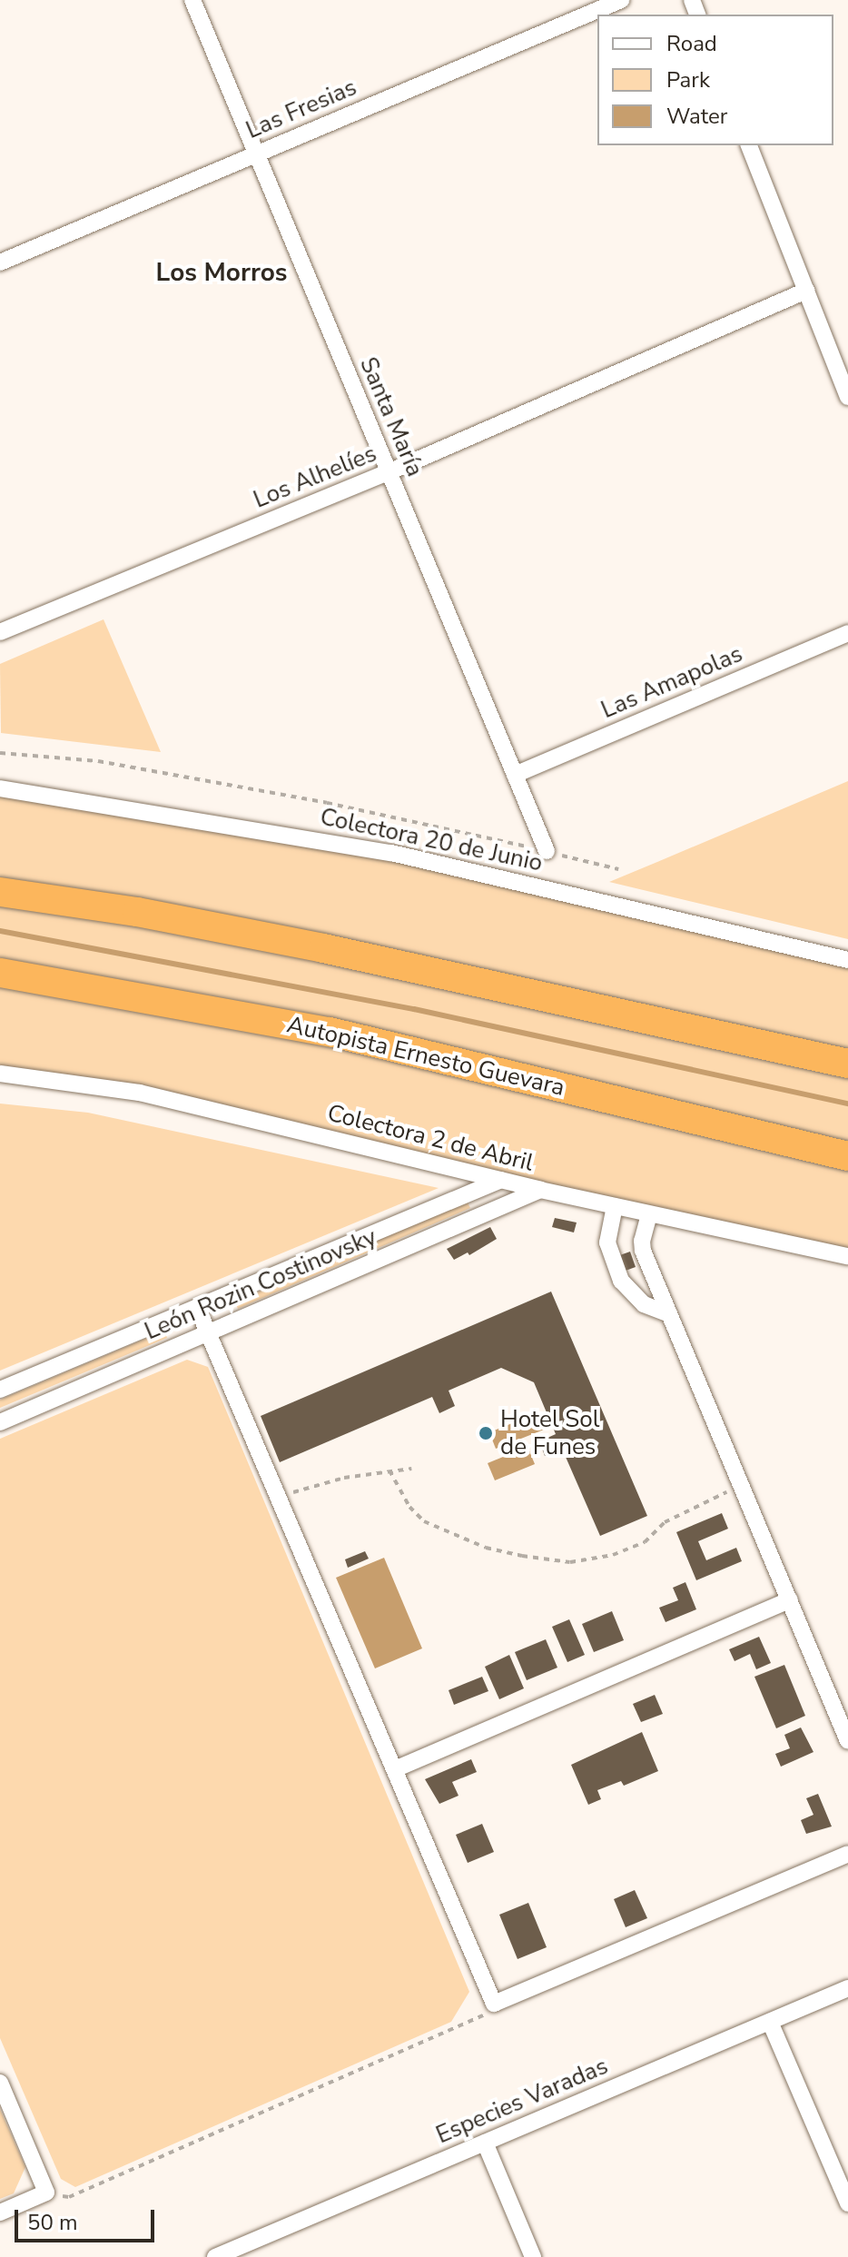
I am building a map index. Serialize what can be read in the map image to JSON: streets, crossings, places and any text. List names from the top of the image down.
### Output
{
  "streets": {
    "highway": ["Autopista Ernesto Guevara"],
    "street": [
      "Las Fresias",
      "Santa María",
      "Los Alhelíes",
      "Las Amapolas",
      "Colectora 20 de Junio",
      "Colectora 2 de Abril",
      "León Rozin Costinovsky",
      "Especies Varadas"
    ]
  },
  "crossings": [
    ["Las Fresias", "Santa María"],
    ["Santa María", "Los Alhelíes"],
    ["Santa María", "Las Amapolas"],
    ["Colectora 2 de Abril", "León Rozin Costinovsky"]
  ],
  "districts": ["Los Morros"],
  "places": ["Hotel Sol de Funes"],
  "legend": ["Road", "Park", "Water"],
  "scale_bar": "50 m"
}
